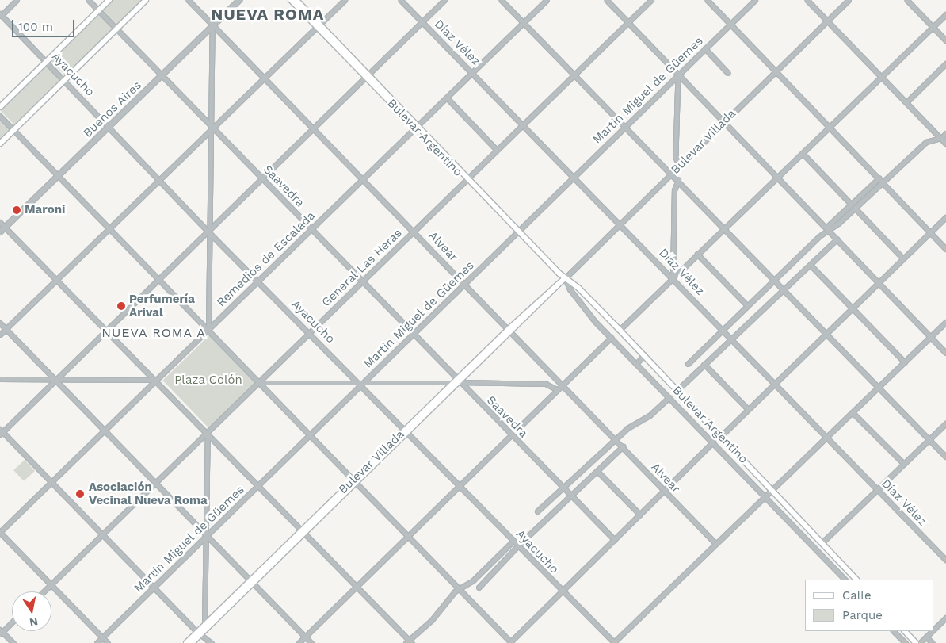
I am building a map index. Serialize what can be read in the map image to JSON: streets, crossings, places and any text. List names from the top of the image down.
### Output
{
  "streets": {
    "main road": ["Bulevar Argentino", "Bulevar Villada"],
    "street": [
      "Díaz Vélez",
      "Ayacucho",
      "Martin Miguel de Güemes",
      "Buenos Aires",
      "Saavedra",
      "Alvear",
      "Remedios de Escalada",
      "General Las Heras"
    ]
  },
  "crossings": [
    ["Díaz Vélez", "Martin Miguel de Güemes"],
    ["Díaz Vélez", "Bulevar Villada"],
    ["Díaz Vélez", "Remedios de Escalada"],
    ["Díaz Vélez", "General Las Heras"],
    ["Ayacucho", "Martin Miguel de Güemes"],
    ["Ayacucho", "Buenos Aires"],
    ["Ayacucho", "Bulevar Villada"],
    ["Ayacucho", "Remedios de Escalada"],
    ["Ayacucho", "General Las Heras"],
    ["Martin Miguel de Güemes", "Bulevar Argentino"],
    ["Martin Miguel de Güemes", "Saavedra"],
    ["Martin Miguel de Güemes", "Alvear"],
    ["Buenos Aires", "Saavedra"],
    ["Buenos Aires", "Alvear"],
    ["Bulevar Argentino", "Bulevar Villada"],
    ["Bulevar Argentino", "Remedios de Escalada"],
    ["Bulevar Argentino", "General Las Heras"],
    ["Bulevar Villada", "Saavedra"],
    ["Bulevar Villada", "Alvear"],
    ["Saavedra", "Remedios de Escalada"],
    ["Saavedra", "General Las Heras"],
    ["Alvear", "Remedios de Escalada"],
    ["Alvear", "General Las Heras"]
  ],
  "districts": ["NUEVA ROMA", "NUEVA ROMA A"],
  "parks": ["Plaza Colón"],
  "places": ["Maroni", "Perfumería Arival", "Asociación Vecinal Nueva Roma"],
  "legend": ["Calle", "Parque"],
  "scale_bar": "100 m",
  "north": "bottom"
}
